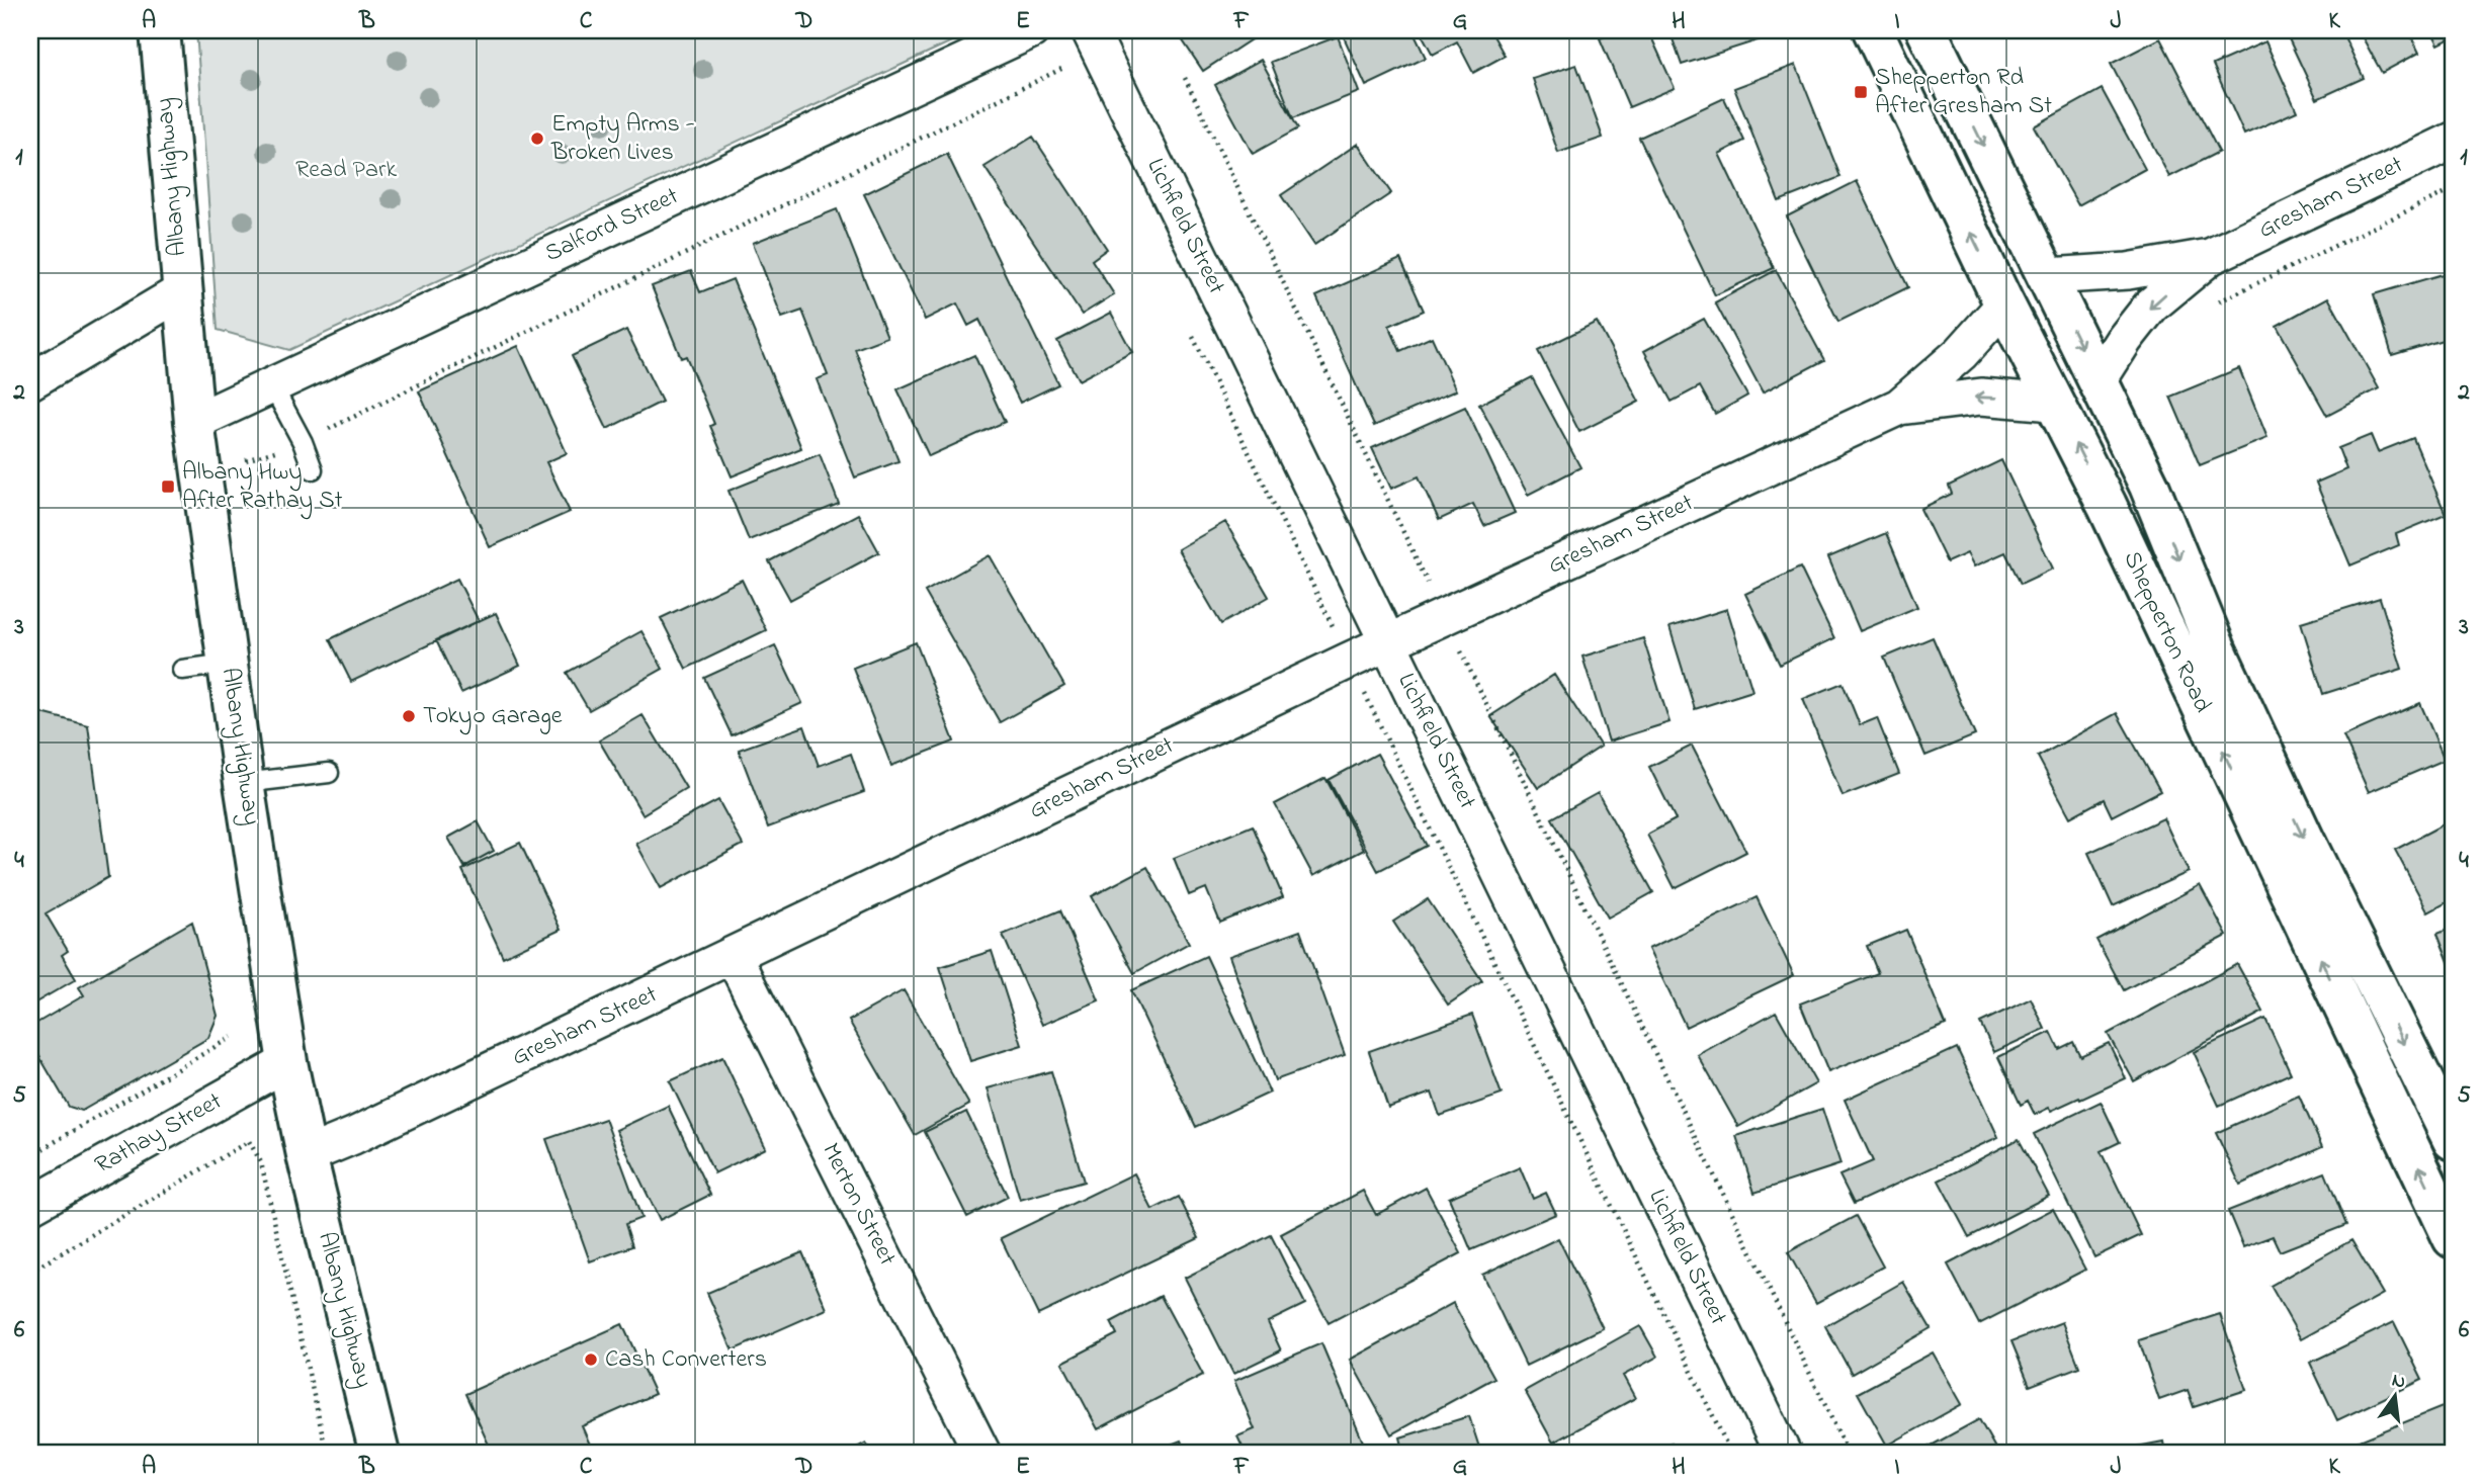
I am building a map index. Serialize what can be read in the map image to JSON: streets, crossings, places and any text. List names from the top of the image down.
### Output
{
  "streets": {
    "main road": ["Albany Highway", "Shepperton Road"],
    "street": [
      "Gresham Street",
      "Salford Street",
      "Lichfield Street",
      "Rathay Street",
      "Merton Street"
    ]
  },
  "crossings": [
    ["Albany Highway", "Gresham Street"],
    ["Albany Highway", "Salford Street"],
    ["Albany Highway", "Rathay Street"],
    ["Gresham Street", "Lichfield Street"],
    ["Gresham Street", "Shepperton Road"],
    ["Gresham Street", "Merton Street"]
  ],
  "parks": ["Read Park"],
  "places": {
    "transit": ["Shepperton Rd After Gresham St", "Albany Hwy After Rathay St"],
    "other": ["Empty Arms - Broken Lives", "Tokyo Garage", "Cash Converters"]
  },
  "north": "top",
  "grid": {
    "columns": [
      "A",
      "B",
      "C",
      "D",
      "E",
      "F",
      "G",
      "H",
      "I",
      "J",
      "K"
    ],
    "rows": [
      "1",
      "2",
      "3",
      "4",
      "5",
      "6"
    ]
  }
}
